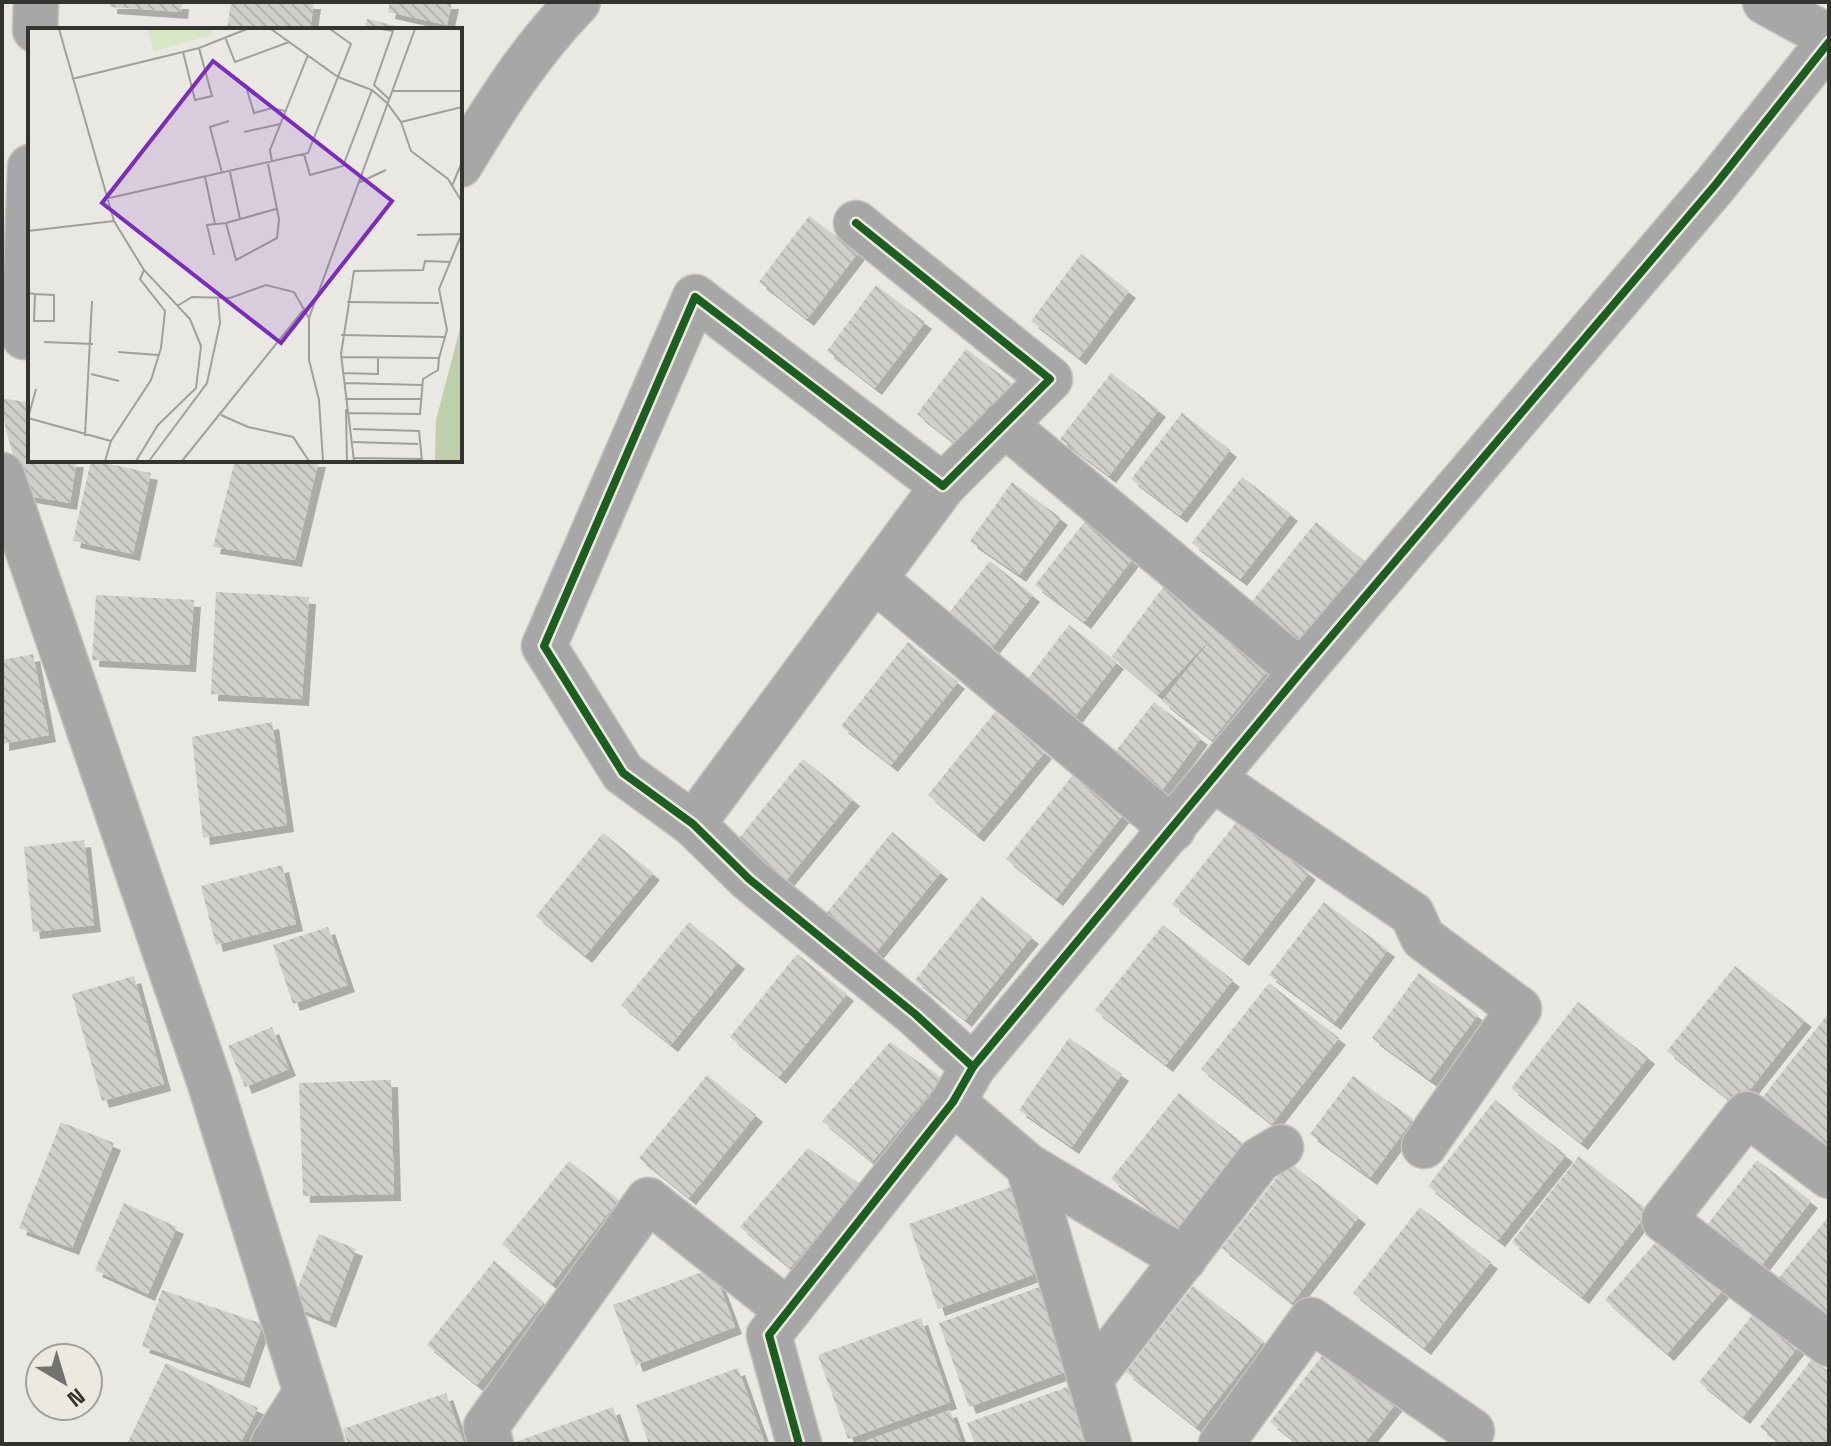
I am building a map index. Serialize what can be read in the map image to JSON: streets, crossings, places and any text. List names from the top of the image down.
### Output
{
  "north": "bottom right"
}
